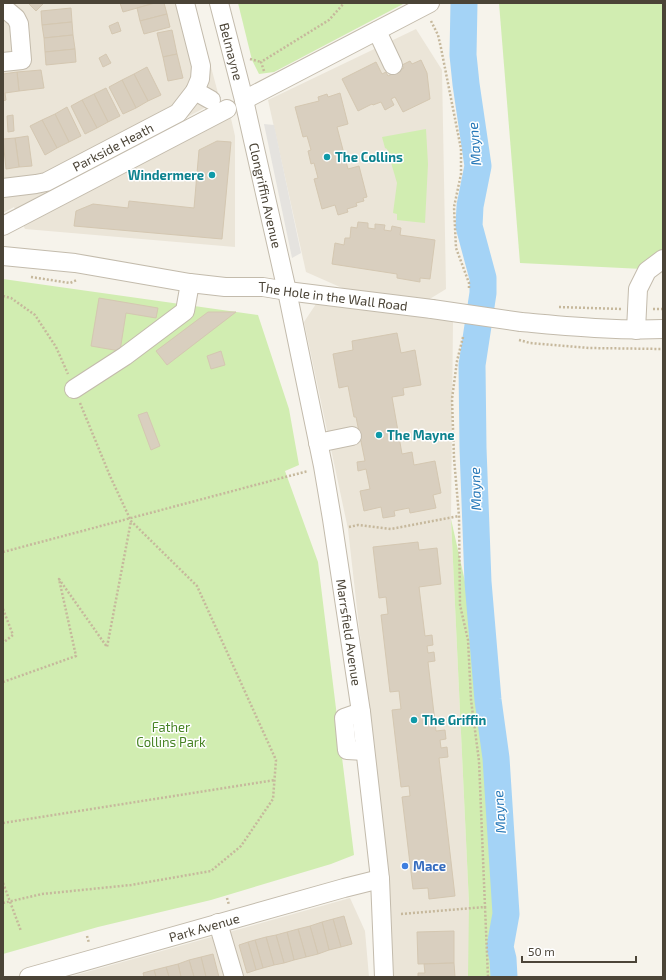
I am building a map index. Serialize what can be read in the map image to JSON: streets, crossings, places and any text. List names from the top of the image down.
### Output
{
  "streets": {
    "street": [
      "Belmayne",
      "Parkside Heath",
      "Clongriffin Avenue",
      "The Hole in the Wall Road",
      "Marrsfield Avenue",
      "Park Avenue"
    ]
  },
  "crossings": [
    ["Belmayne", "Clongriffin Avenue"],
    ["Clongriffin Avenue", "The Hole in the Wall Road"],
    ["Clongriffin Avenue", "Marrsfield Avenue"],
    ["The Hole in the Wall Road", "Marrsfield Avenue"],
    ["Marrsfield Avenue", "Park Avenue"]
  ],
  "water": ["Mayne"],
  "parks": ["Father Collins Park"],
  "places": [
    "The Collins",
    "Windermere",
    "The Mayne",
    "The Griffin",
    "Mace"
  ],
  "scale_bar": "50 m"
}
